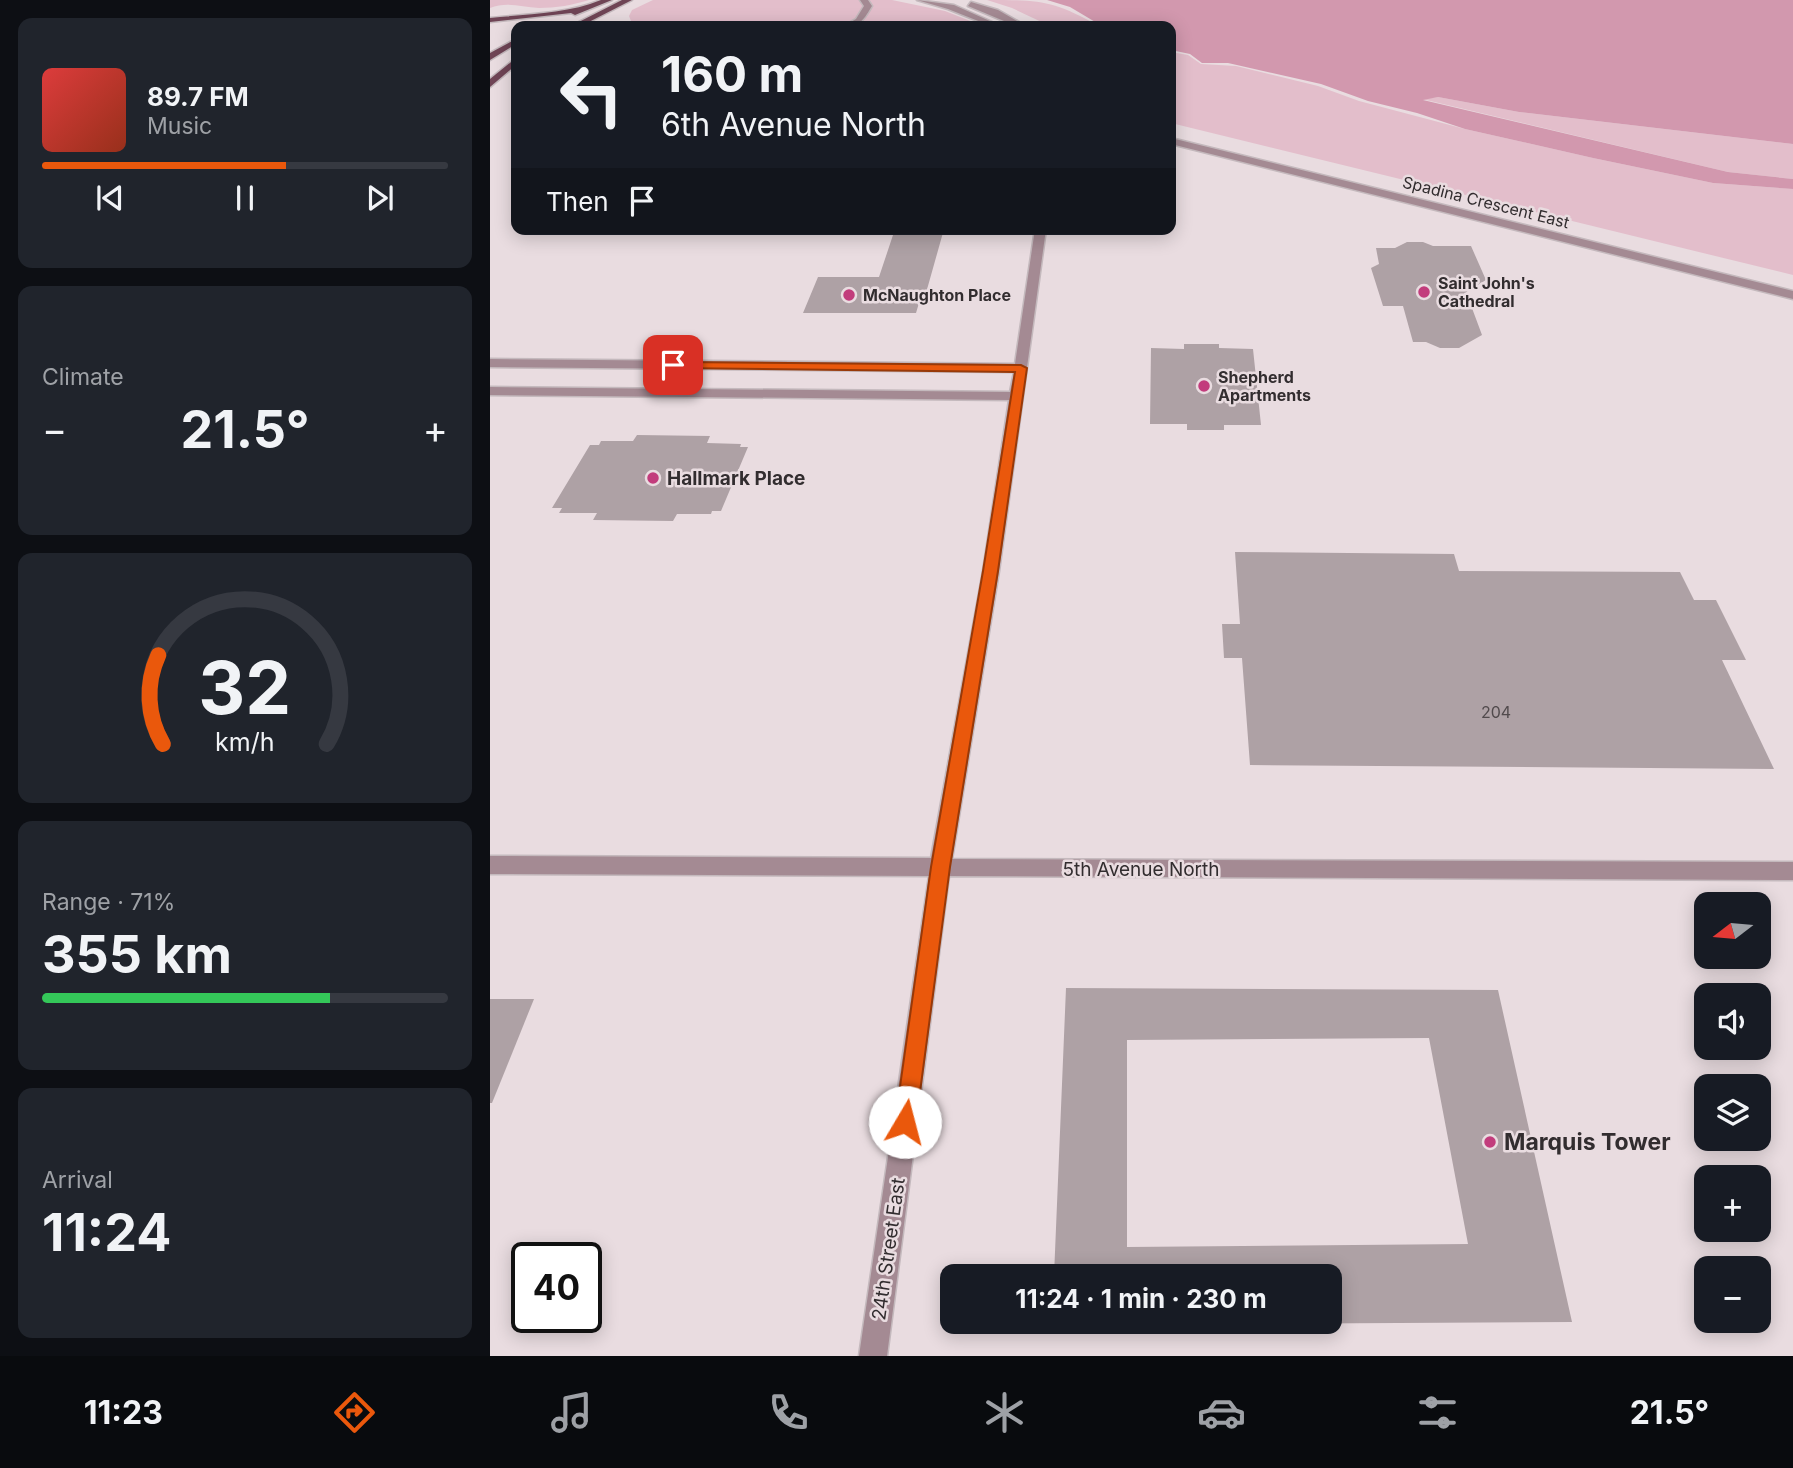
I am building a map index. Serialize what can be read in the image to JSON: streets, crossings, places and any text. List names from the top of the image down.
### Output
{
  "streets": {
    "street": ["Spadina Crescent East", "5th Avenue North", "24th Street East"]
  },
  "crossings": [
    ["5th Avenue North", "24th Street East"]
  ],
  "places": [
    "Saint John's Cathedral",
    "McNaughton Place",
    "Shepherd Apartments",
    "Hallmark Place",
    "Marquis Tower"
  ],
  "house_numbers": ["204"],
  "north": "left",
  "page": {
    "turn": ["160 m", "6th Avenue North"],
    "song": ["89.7 FM", "Music"],
    "then": "Then",
    "tile": [
      "Climate",
      ["Range · 71%", "355 km"],
      ["Arrival", "11:24"]
    ],
    "heat": ["−", "21.5°", "+"],
    "map_buttons": ["+", "−"],
    "limit": "40",
    "trip": "11:24 · 1 min · 230 m",
    "tabs": ["11:23", "21.5°"],
    "gauge": ["32", "km/h"]
  }
}
